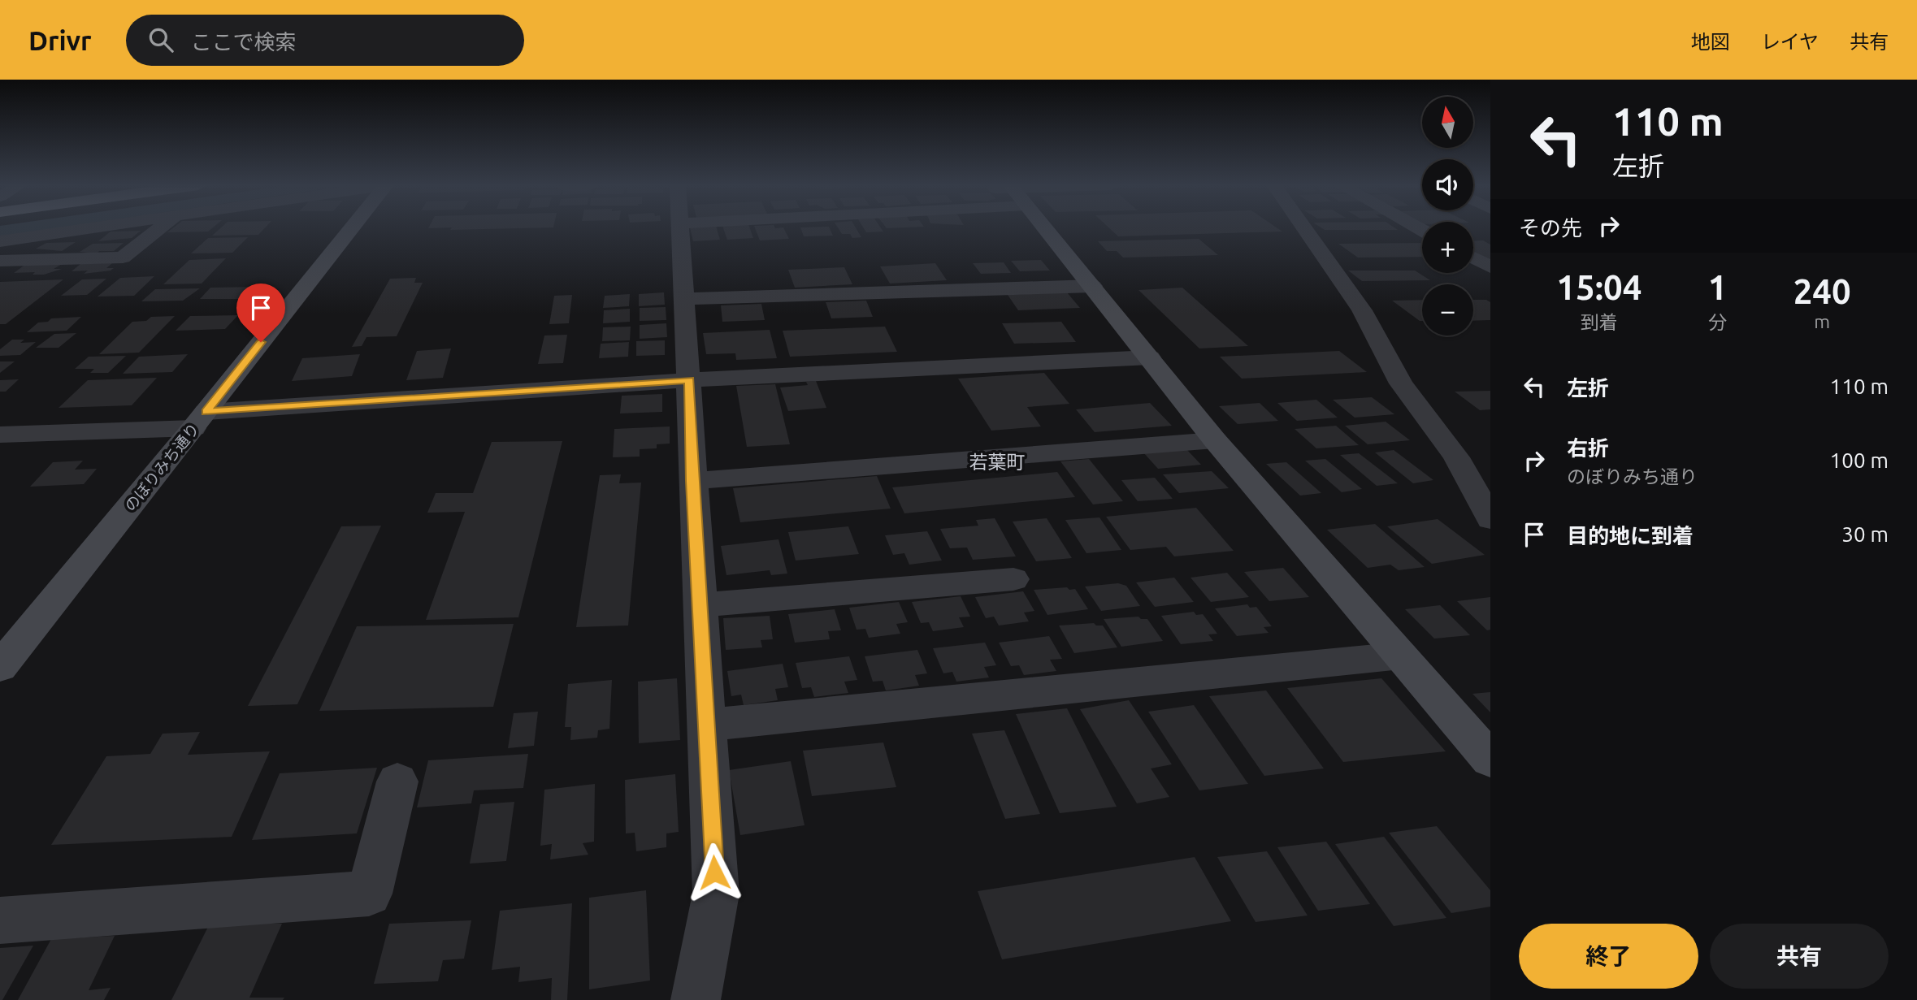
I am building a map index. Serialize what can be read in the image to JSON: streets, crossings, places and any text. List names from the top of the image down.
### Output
{
  "streets": {
    "street": ["のぼりみち通り"]
  },
  "districts": ["若葉町"],
  "north": "top",
  "page": {
    "header": "Drivr",
    "search": "ここで検索",
    "nav": ["地図", "レイヤ", "共有"],
    "turn": ["110 m", "左折"],
    "map_buttons": ["+", "−"],
    "then": "その先",
    "eta": [
      "15:04",
      "到着",
      "1",
      "分",
      "240",
      "m"
    ],
    "list": [
      {
        "name": "左折",
        "value": "110 m"
      },
      {
        "name": "右折",
        "note": "のぼりみち通り",
        "value": "100 m"
      },
      {
        "name": "目的地に到着",
        "value": "30 m"
      }
    ],
    "buttons": ["終了", "共有"]
  }
}
